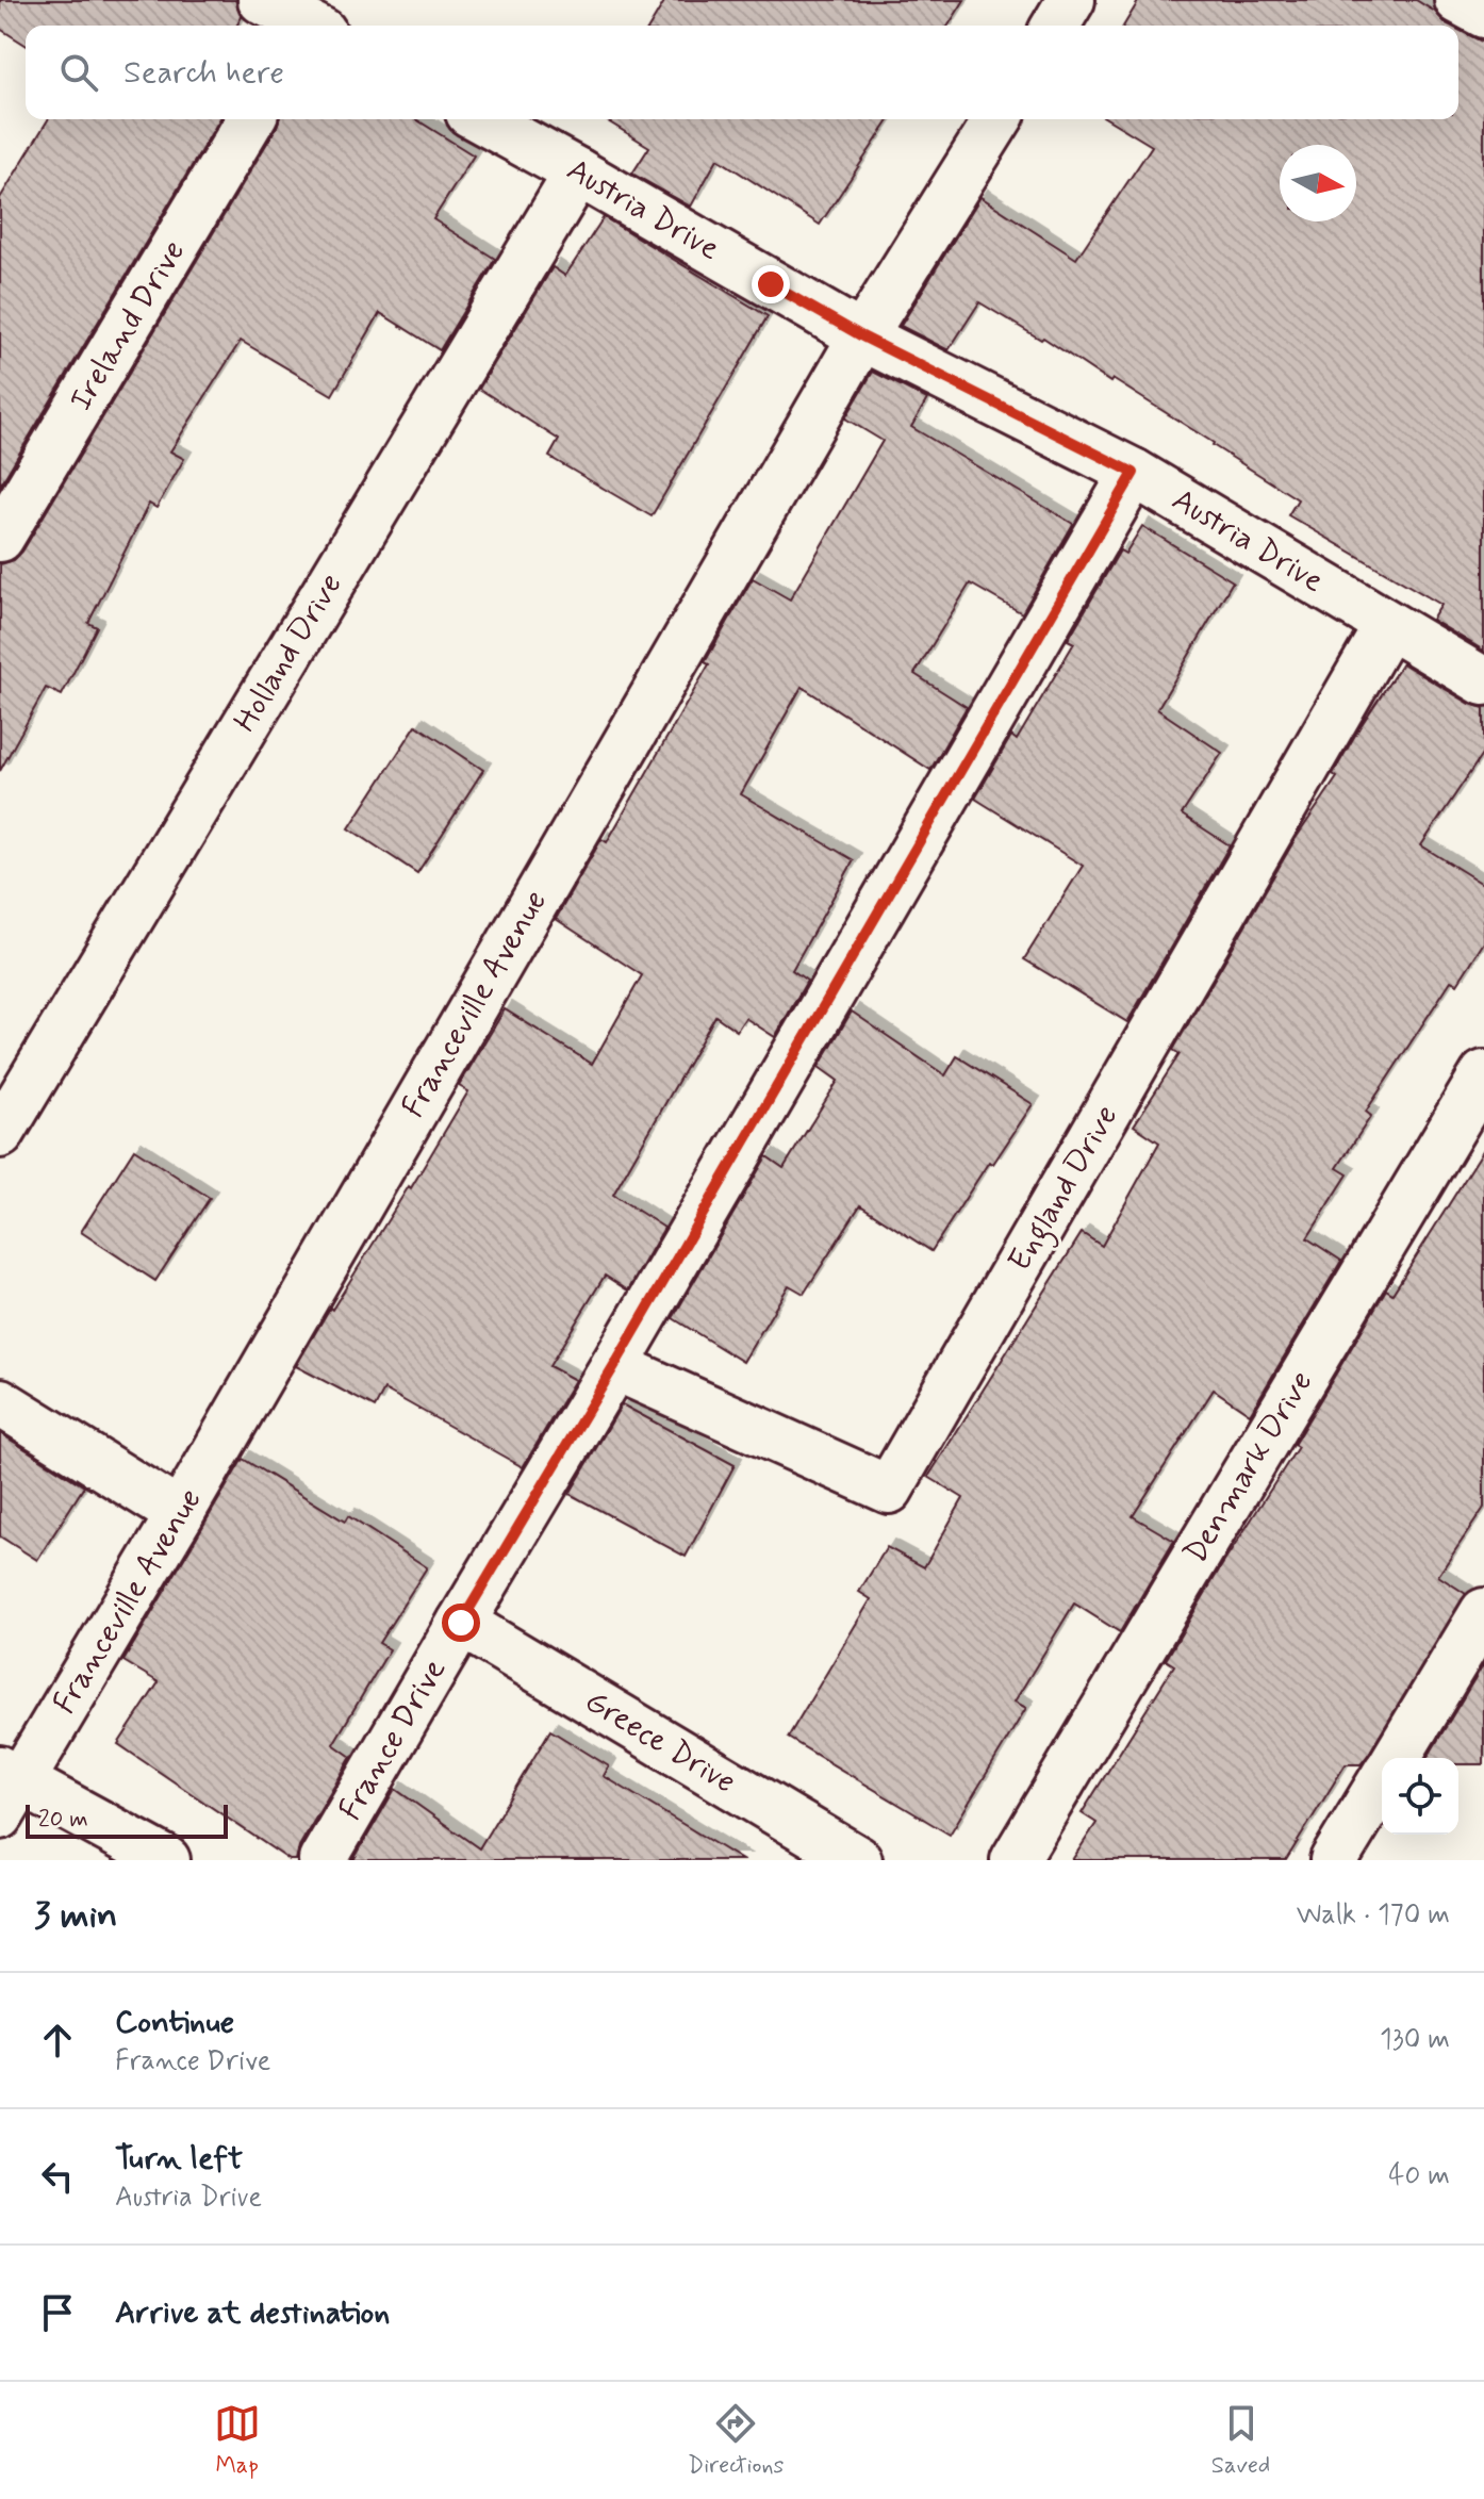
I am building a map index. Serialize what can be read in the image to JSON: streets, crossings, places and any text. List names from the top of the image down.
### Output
{
  "streets": {
    "street": [
      "Austria Drive",
      "Ireland Drive",
      "Holland Drive",
      "Franceville Avenue",
      "England Drive",
      "Denmark Drive",
      "France Drive",
      "Greece Drive"
    ]
  },
  "crossings": [
    ["Austria Drive", "Holland Drive"],
    ["Austria Drive", "Franceville Avenue"],
    ["Austria Drive", "England Drive"],
    ["Austria Drive", "France Drive"],
    ["England Drive", "France Drive"],
    ["France Drive", "Greece Drive"]
  ],
  "scale_bar": "20 m",
  "north": "right",
  "page": {
    "search": "Search here",
    "scale": "20 m",
    "heading": ["3 min", "Walk · 170 m"],
    "list": [
      ["Continue", "France Drive", "130 m"],
      ["Turn left", "Austria Drive", "40 m"],
      "Arrive at destination"
    ],
    "nav": ["Map", "Directions", "Saved"]
  }
}
